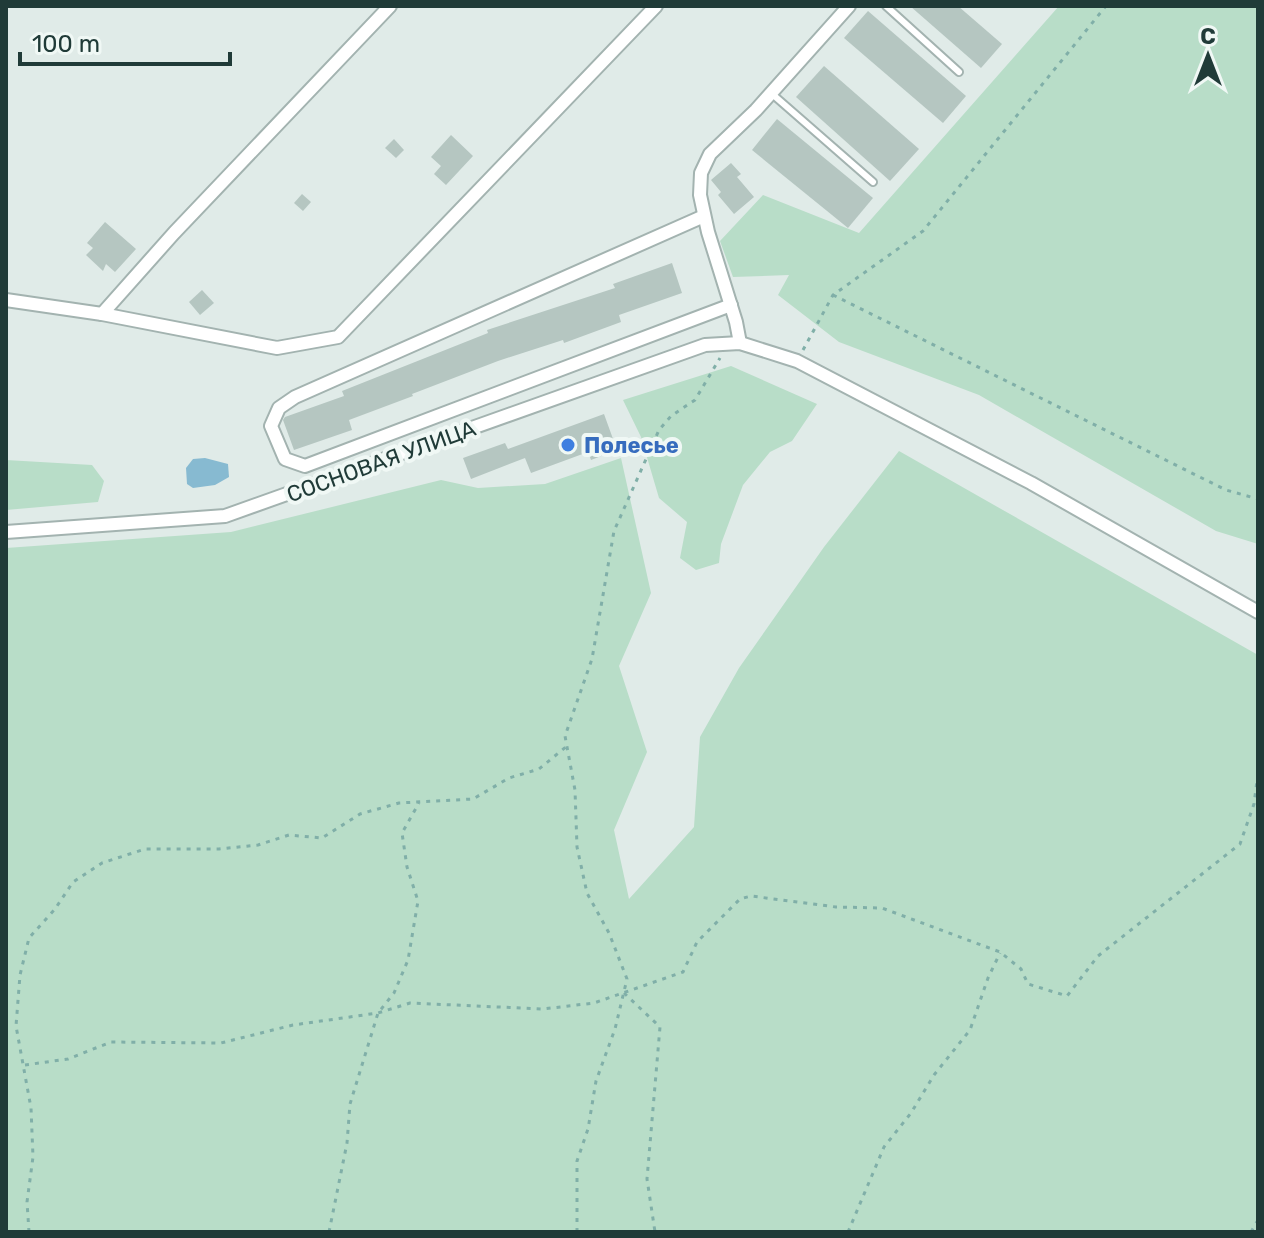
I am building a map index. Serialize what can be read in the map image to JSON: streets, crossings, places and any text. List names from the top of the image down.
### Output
{
  "streets": {
    "street": ["СОСНОВАЯ УЛИЦА"]
  },
  "places": ["Полесье"],
  "scale_bar": "100 m",
  "north": "top"
}
